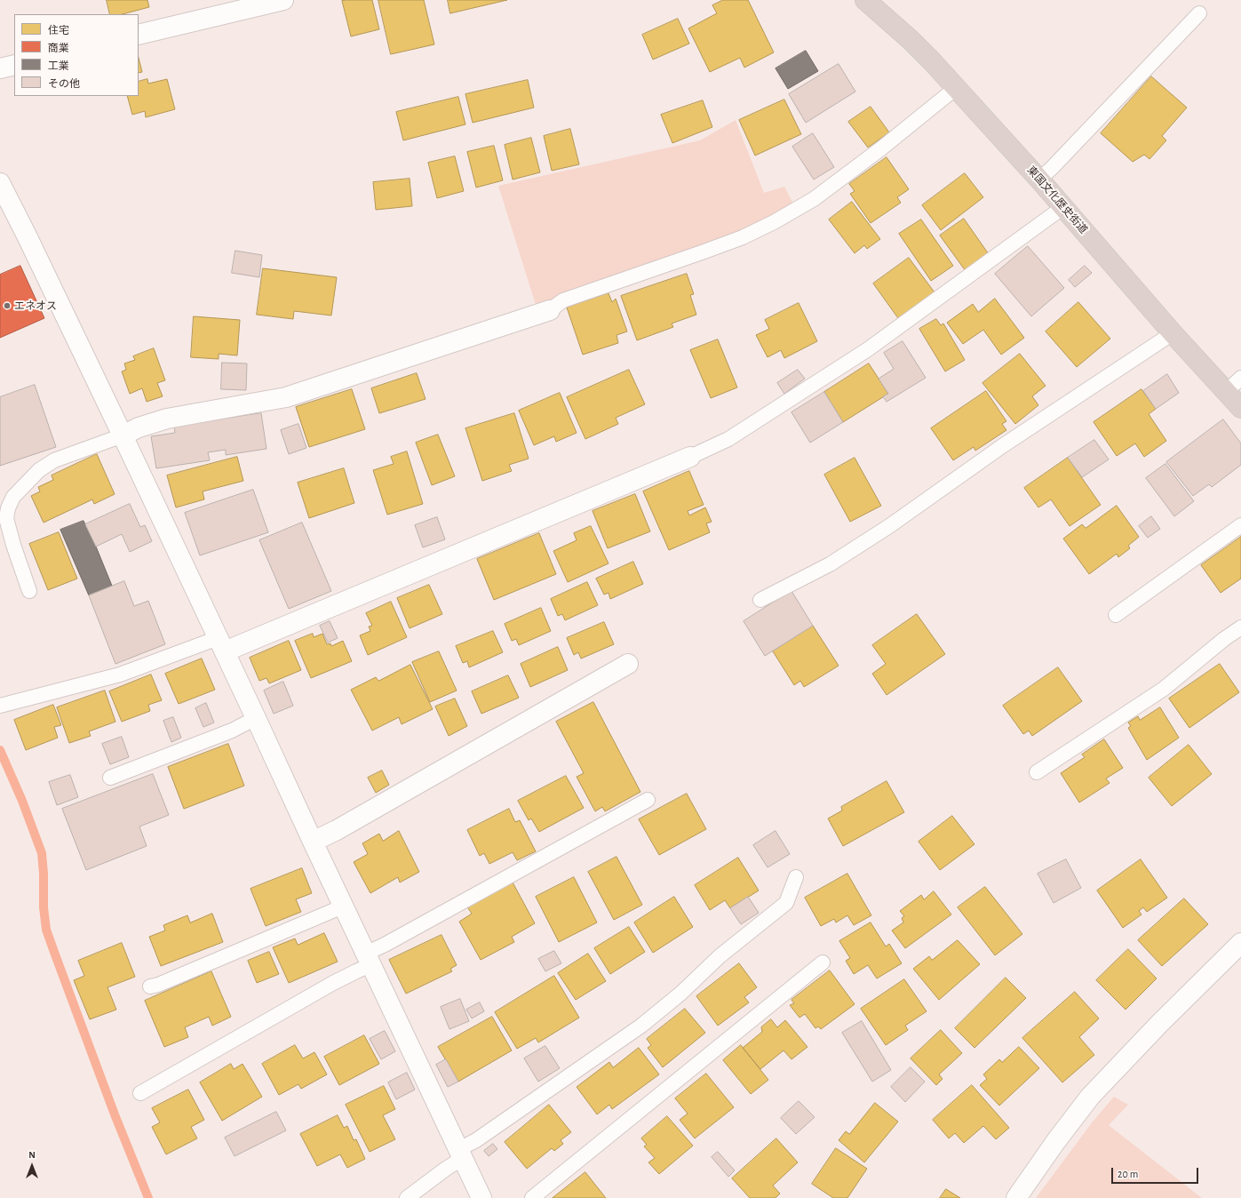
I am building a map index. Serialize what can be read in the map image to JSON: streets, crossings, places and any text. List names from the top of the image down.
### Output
{
  "streets": {
    "highway": ["東国文化歴史街道"]
  },
  "places": ["エネオス"],
  "legend": [
    "住宅",
    "商業",
    "工業",
    "その他"
  ],
  "scale_bar": "20 m",
  "north": "top"
}
